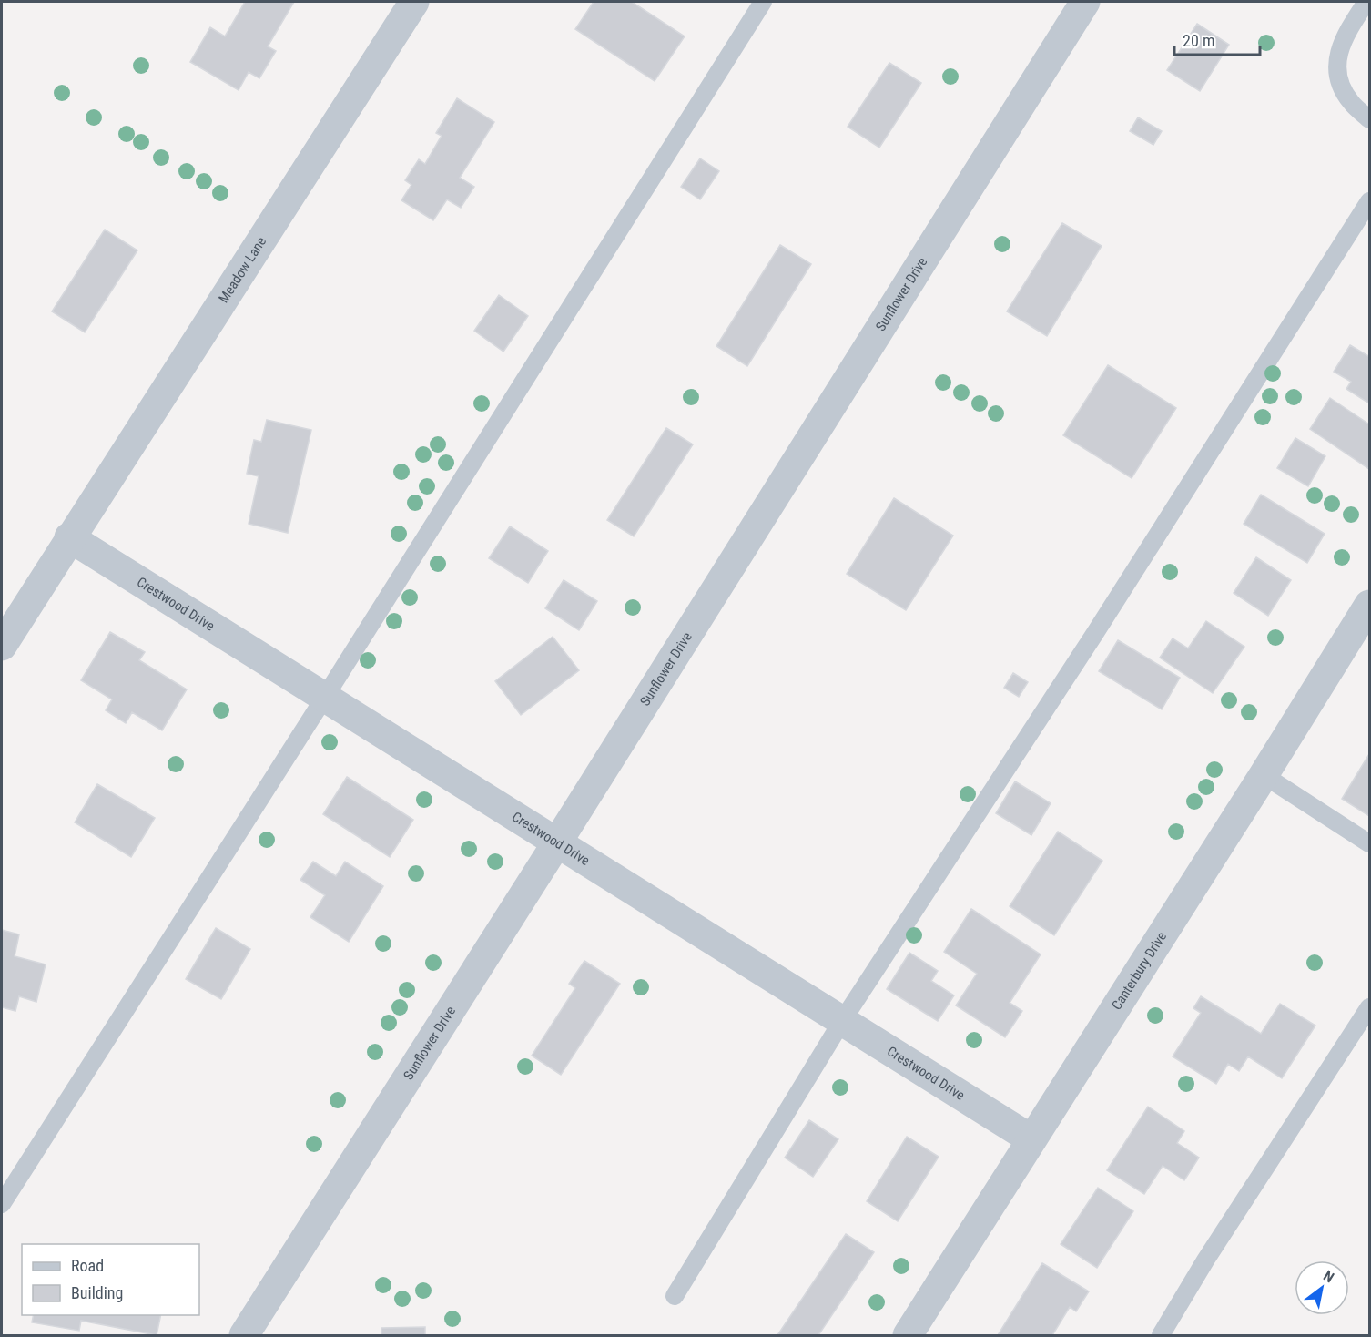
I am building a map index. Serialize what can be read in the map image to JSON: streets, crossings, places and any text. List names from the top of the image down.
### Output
{
  "streets": {
    "street": [
      "Meadow Lane",
      "Sunflower Drive",
      "Crestwood Drive",
      "Canterbury Drive"
    ]
  },
  "crossings": [
    ["Meadow Lane", "Crestwood Drive"],
    ["Sunflower Drive", "Crestwood Drive"],
    ["Crestwood Drive", "Canterbury Drive"]
  ],
  "legend": ["Road", "Building"],
  "scale_bar": "20 m",
  "north": "top right"
}
